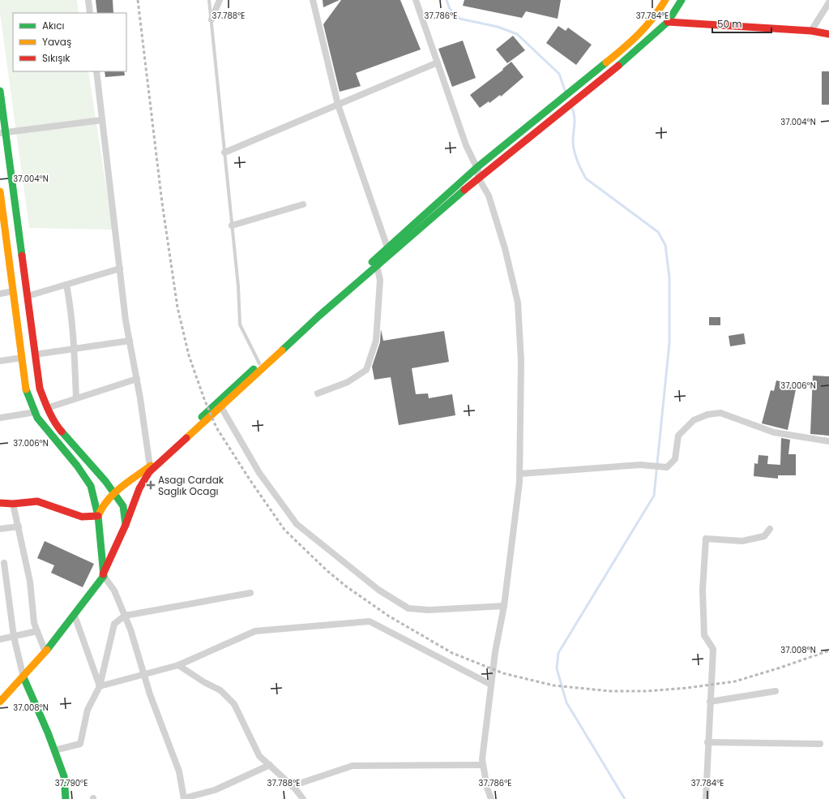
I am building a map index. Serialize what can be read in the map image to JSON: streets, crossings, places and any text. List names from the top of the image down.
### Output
{
  "places": {
    "health": ["Asagı Cardak Saglık Ocagı"]
  },
  "legend": ["Akıcı", "Yavaş", "Sıkışık"],
  "scale_bar": "50 m",
  "coordinates": [
    "37.788°E",
    "37.786°E",
    "37.784°E",
    "37.004°N",
    "37.006°N",
    "37.008°N",
    "37.790°E"
  ]
}
